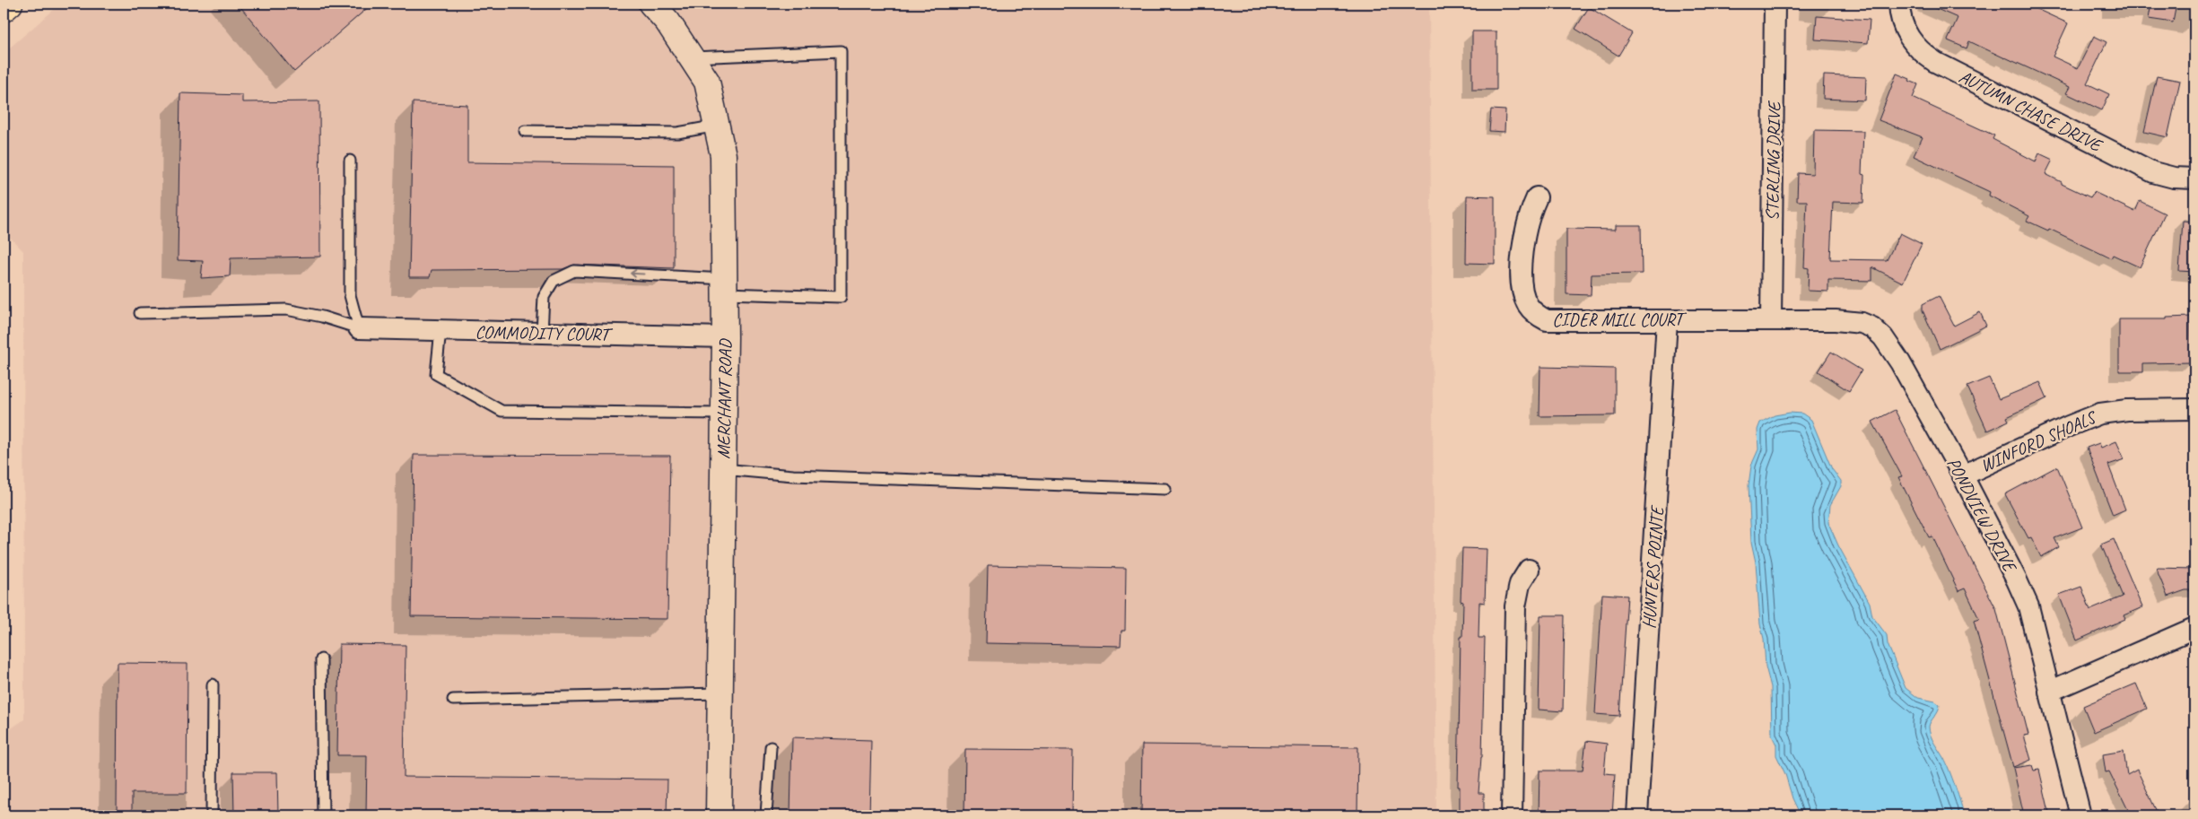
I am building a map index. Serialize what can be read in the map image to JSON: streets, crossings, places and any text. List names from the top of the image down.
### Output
{
  "streets": {
    "street": [
      "AUTUMN CHASE DRIVE",
      "STERLING DRIVE",
      "CIDER MILL COURT",
      "COMMODITY COURT",
      "MERCHANT ROAD",
      "WINFORD SHOALS",
      "PONDVIEW DRIVE",
      "HUNTERS POINTE"
    ]
  },
  "crossings": [
    ["STERLING DRIVE", "CIDER MILL COURT"],
    ["STERLING DRIVE", "PONDVIEW DRIVE"],
    ["CIDER MILL COURT", "PONDVIEW DRIVE"],
    ["CIDER MILL COURT", "HUNTERS POINTE"],
    ["COMMODITY COURT", "MERCHANT ROAD"],
    ["WINFORD SHOALS", "PONDVIEW DRIVE"]
  ]
}
